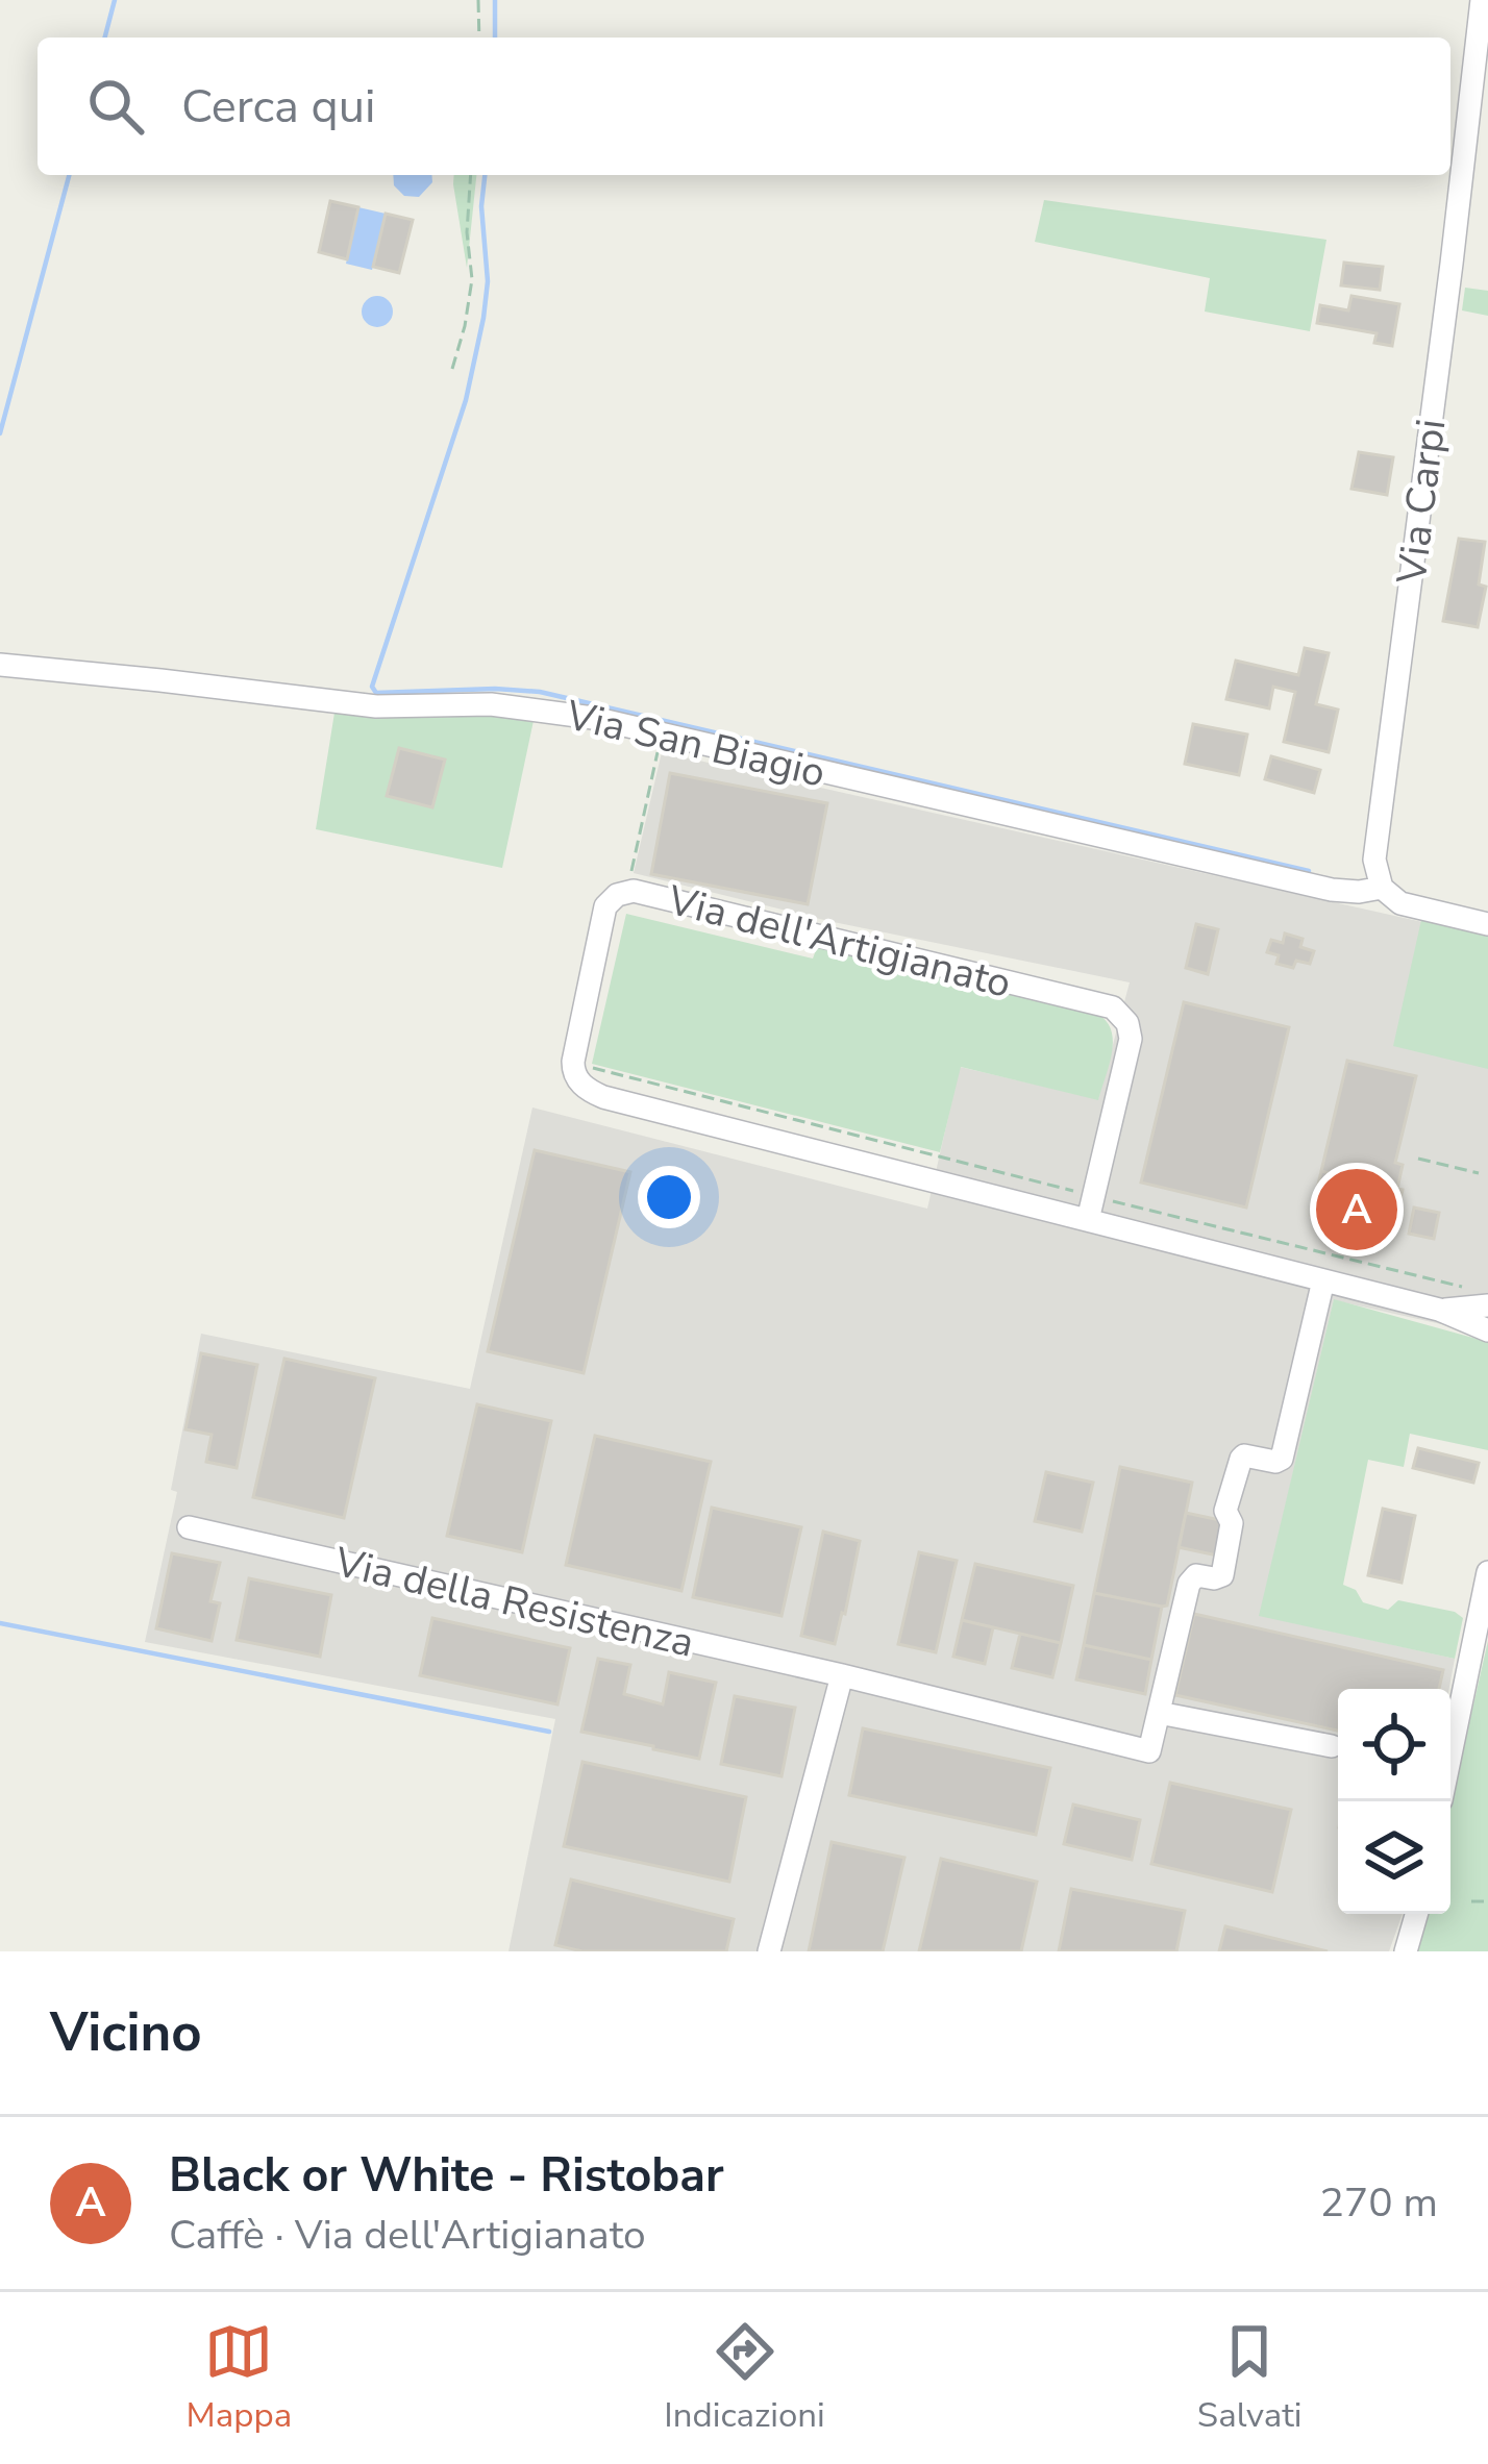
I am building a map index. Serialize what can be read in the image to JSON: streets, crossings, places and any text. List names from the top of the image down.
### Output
{
  "streets": {
    "street": [
      "Via Carpi",
      "Via San Biagio",
      "Via dell'Artigianato",
      "Via della Resistenza"
    ]
  },
  "crossings": [
    ["Via Carpi", "Via San Biagio"]
  ],
  "page": {
    "search": "Cerca qui",
    "pins": "A",
    "heading": "Vicino",
    "list": [
      {
        "mark": "A",
        "name": "Black or White - Ristobar",
        "note": "Caffè · Via dell'Artigianato",
        "value": "270 m"
      }
    ],
    "nav": ["Mappa", "Indicazioni", "Salvati"]
  }
}
